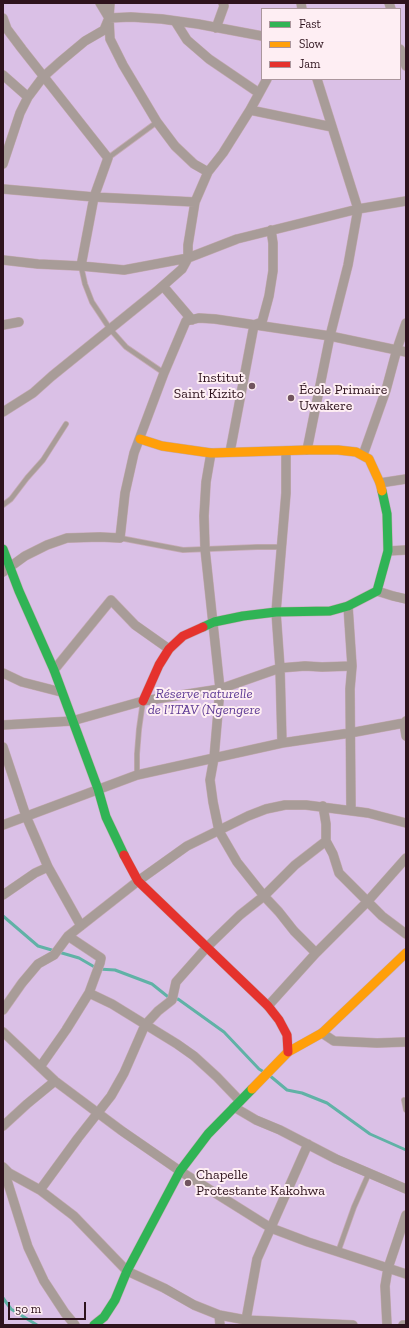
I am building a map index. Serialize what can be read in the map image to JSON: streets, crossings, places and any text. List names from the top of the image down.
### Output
{
  "parks": ["Réserve naturelle de l'ITAV (Ngengere"],
  "places": ["Institut Saint Kizito", "École Primaire Uwakere", "Chapelle Protestante Kakohwa"],
  "legend": ["Fast", "Slow", "Jam"],
  "scale_bar": "50 m"
}
